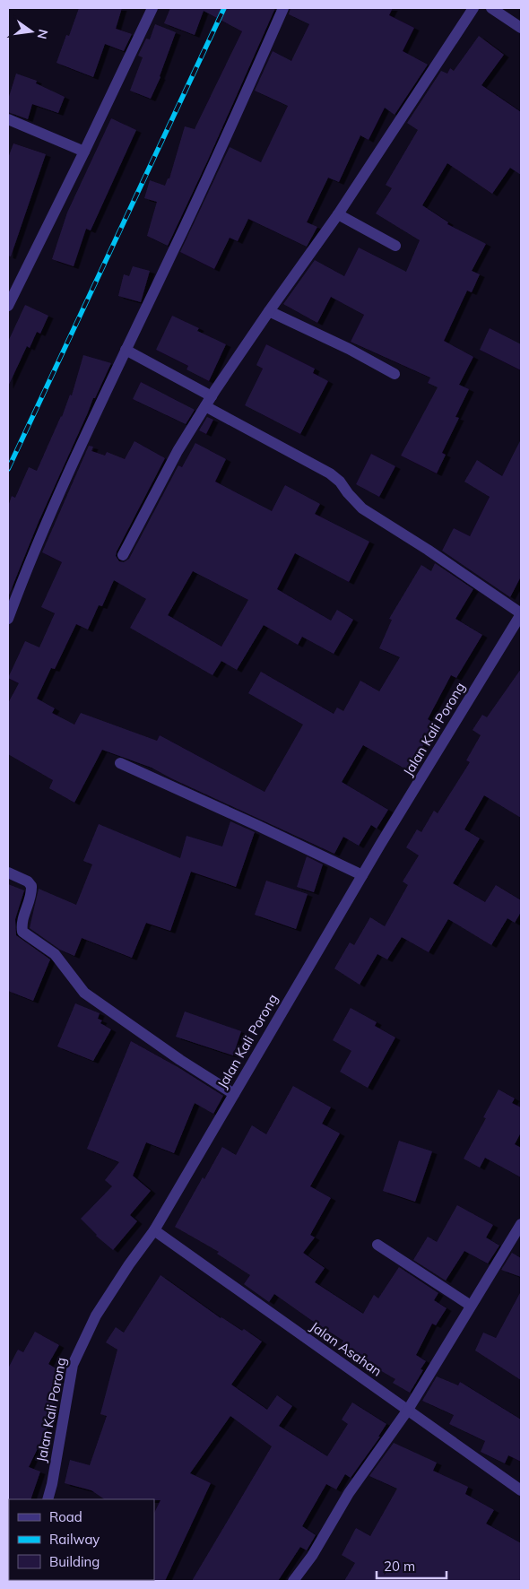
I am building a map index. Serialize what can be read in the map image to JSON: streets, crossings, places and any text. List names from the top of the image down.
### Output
{
  "streets": {
    "street": ["Jalan Kali Porong", "Jalan Asahan"]
  },
  "crossings": [
    ["Jalan Kali Porong", "Jalan Asahan"]
  ],
  "legend": ["Road", "Railway", "Building"],
  "scale_bar": "20 m",
  "north": "right"
}
